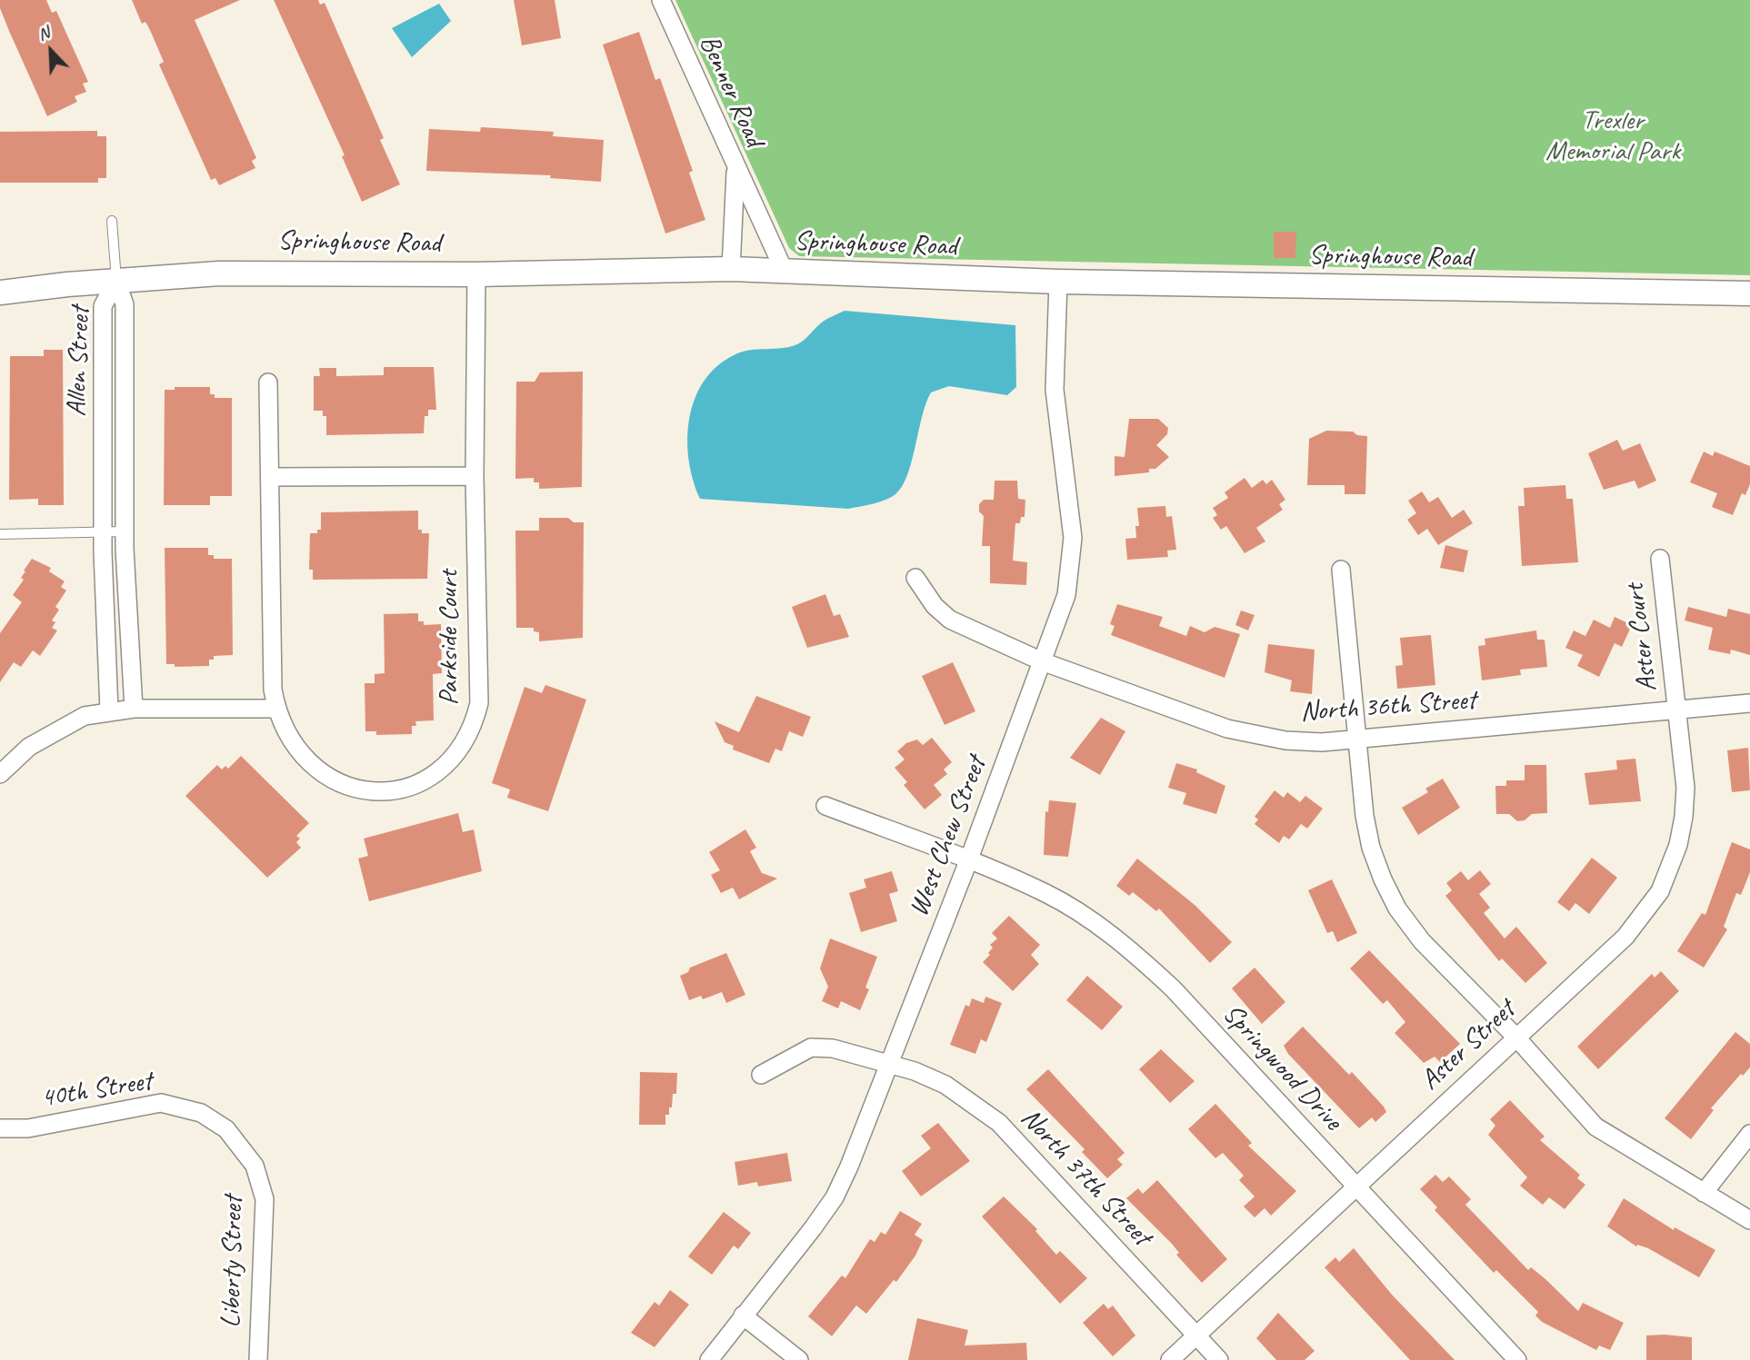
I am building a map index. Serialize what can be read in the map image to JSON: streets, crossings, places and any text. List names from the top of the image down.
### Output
{
  "streets": {
    "street": [
      "Benner Road",
      "Springhouse Road",
      "Allen Street",
      "Parkside Court",
      "Aster Court",
      "North 36th Street",
      "West Chew Street",
      "Aster Street",
      "Springwood Drive",
      "40th Street",
      "North 37th Street",
      "Liberty Street"
    ]
  },
  "crossings": [
    ["Benner Road", "Springhouse Road"],
    ["Springhouse Road", "Allen Street"],
    ["Springhouse Road", "Parkside Court"],
    ["Springhouse Road", "West Chew Street"],
    ["Aster Court", "North 36th Street"],
    ["Aster Court", "Aster Street"],
    ["North 36th Street", "West Chew Street"],
    ["North 36th Street", "Aster Street"],
    ["West Chew Street", "Springwood Drive"],
    ["West Chew Street", "North 37th Street"],
    ["Aster Street", "Springwood Drive"],
    ["Aster Street", "North 37th Street"],
    ["40th Street", "Liberty Street"]
  ],
  "parks": ["Trexler Memorial Park"],
  "north": "top left"
}
